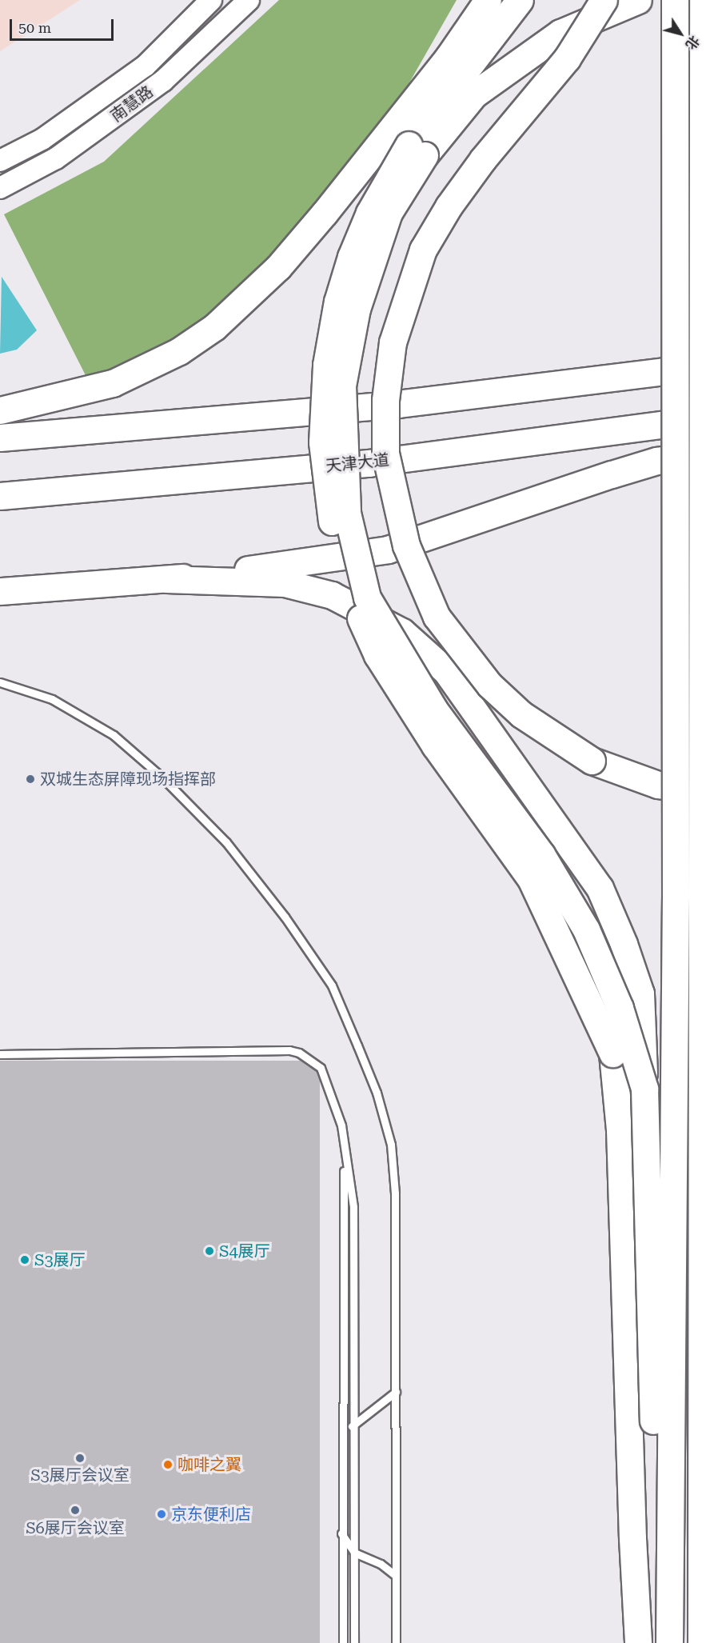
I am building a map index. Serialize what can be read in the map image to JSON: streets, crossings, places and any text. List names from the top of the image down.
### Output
{
  "streets": {
    "highway": ["天津大道"],
    "main road": ["南慧路"]
  },
  "places": [
    "双城生态屏障现场指挥部",
    "S4展厅",
    "S3展厅",
    "S3展厅会议室",
    "咖啡之翼",
    "S6展厅会议室",
    "京东便利店"
  ],
  "scale_bar": "50 m",
  "north": "bottom right"
}
